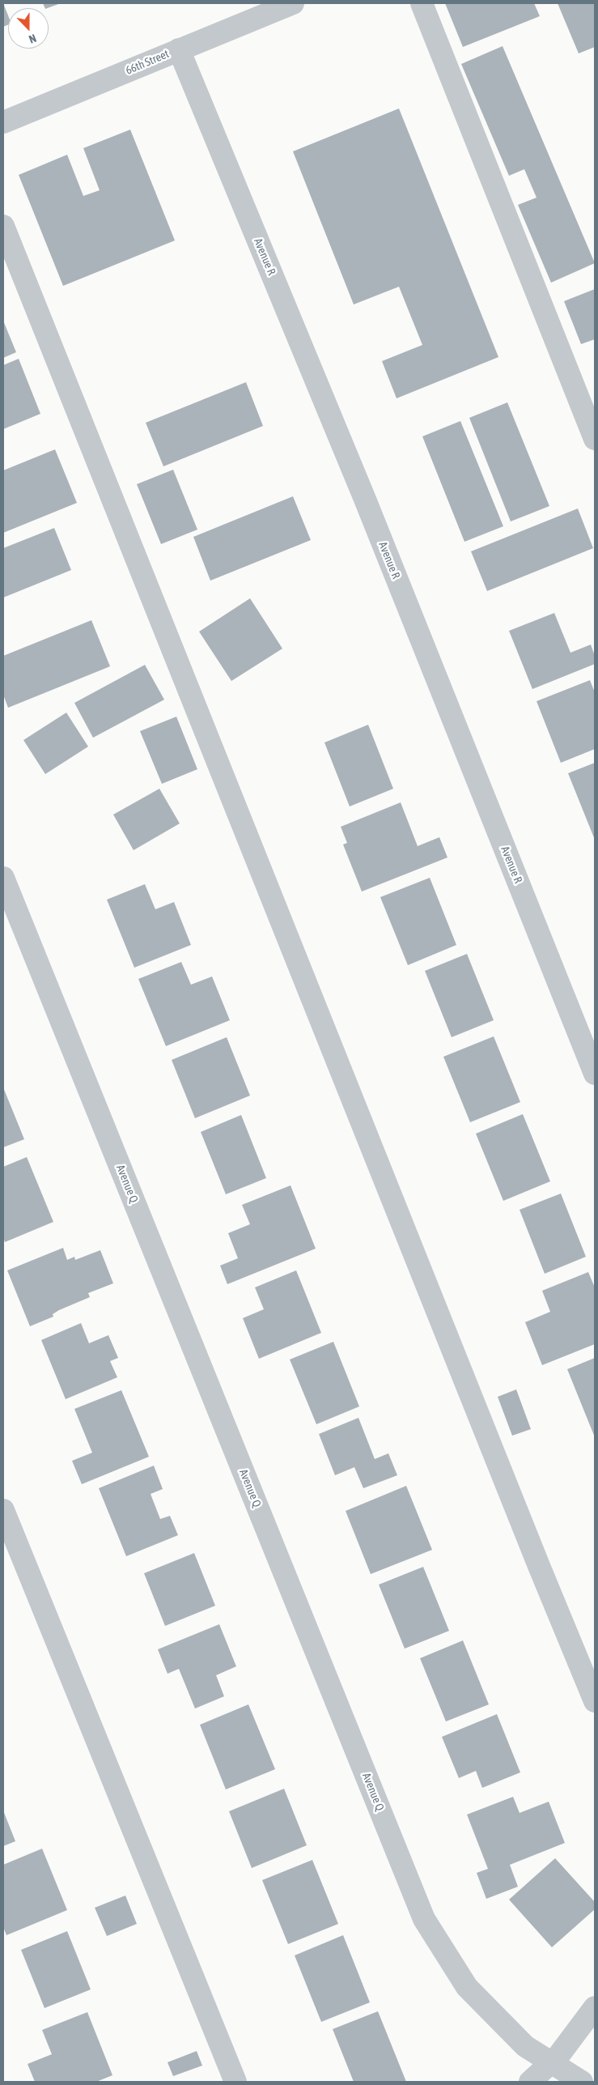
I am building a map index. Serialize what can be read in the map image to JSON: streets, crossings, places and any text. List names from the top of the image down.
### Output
{
  "streets": {
    "street": ["66th Street", "Avenue R", "Avenue Q"]
  },
  "crossings": [
    ["66th Street", "Avenue R"]
  ],
  "north": "bottom"
}
